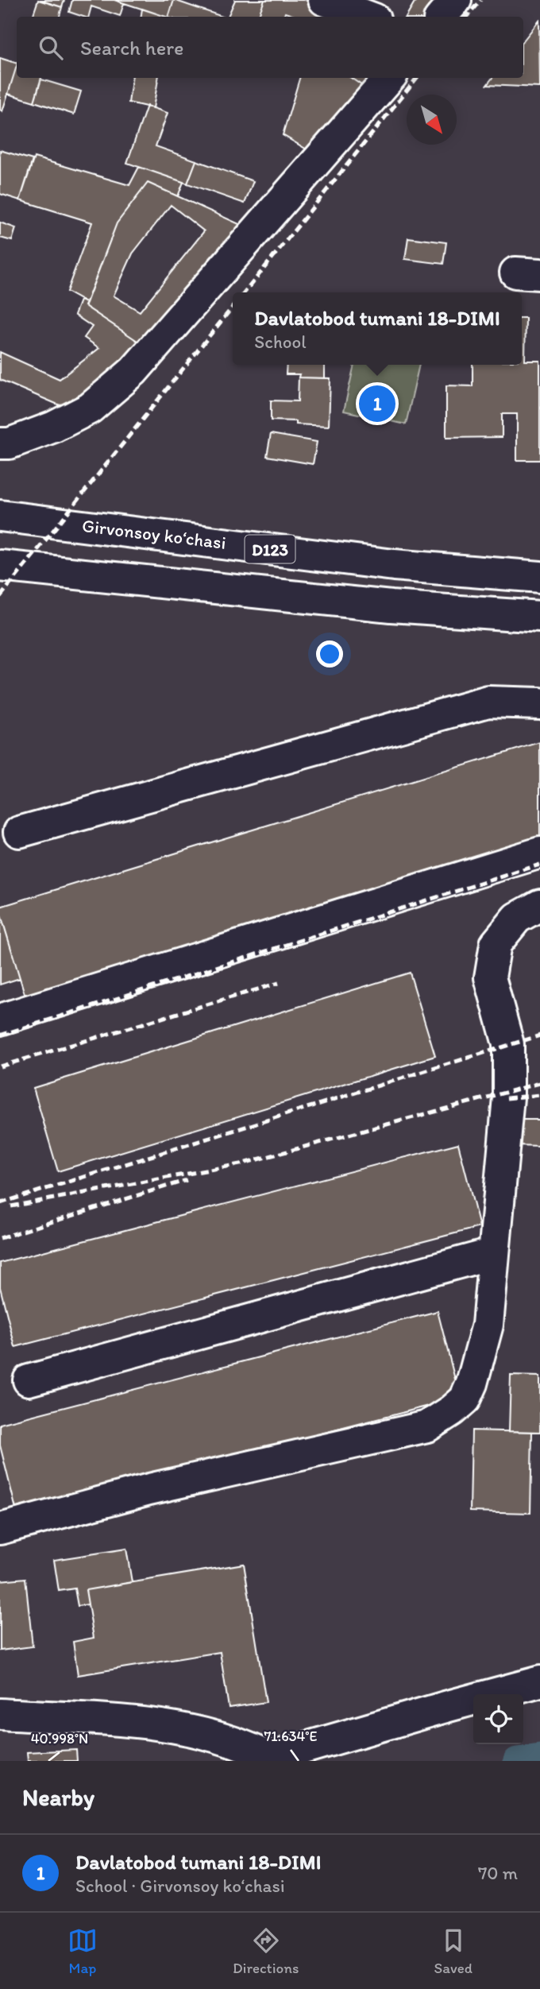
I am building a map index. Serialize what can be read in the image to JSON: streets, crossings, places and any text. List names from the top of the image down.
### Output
{
  "streets": {
    "street": ["Girvonsoy koʻchasi", "D123"]
  },
  "north": "bottom right",
  "page": {
    "search": "Search here",
    "popup": ["Davlatobod tumani 18-DIMI", "School"],
    "pins": "1",
    "heading": "Nearby",
    "list": [
      {
        "mark": "1",
        "name": "Davlatobod tumani 18-DIMI",
        "note": "School · Girvonsoy koʻchasi",
        "value": "70 m"
      }
    ],
    "nav": ["Map", "Directions", "Saved"]
  },
  "coordinates": ["71.634°E", "40.998°N"]
}
